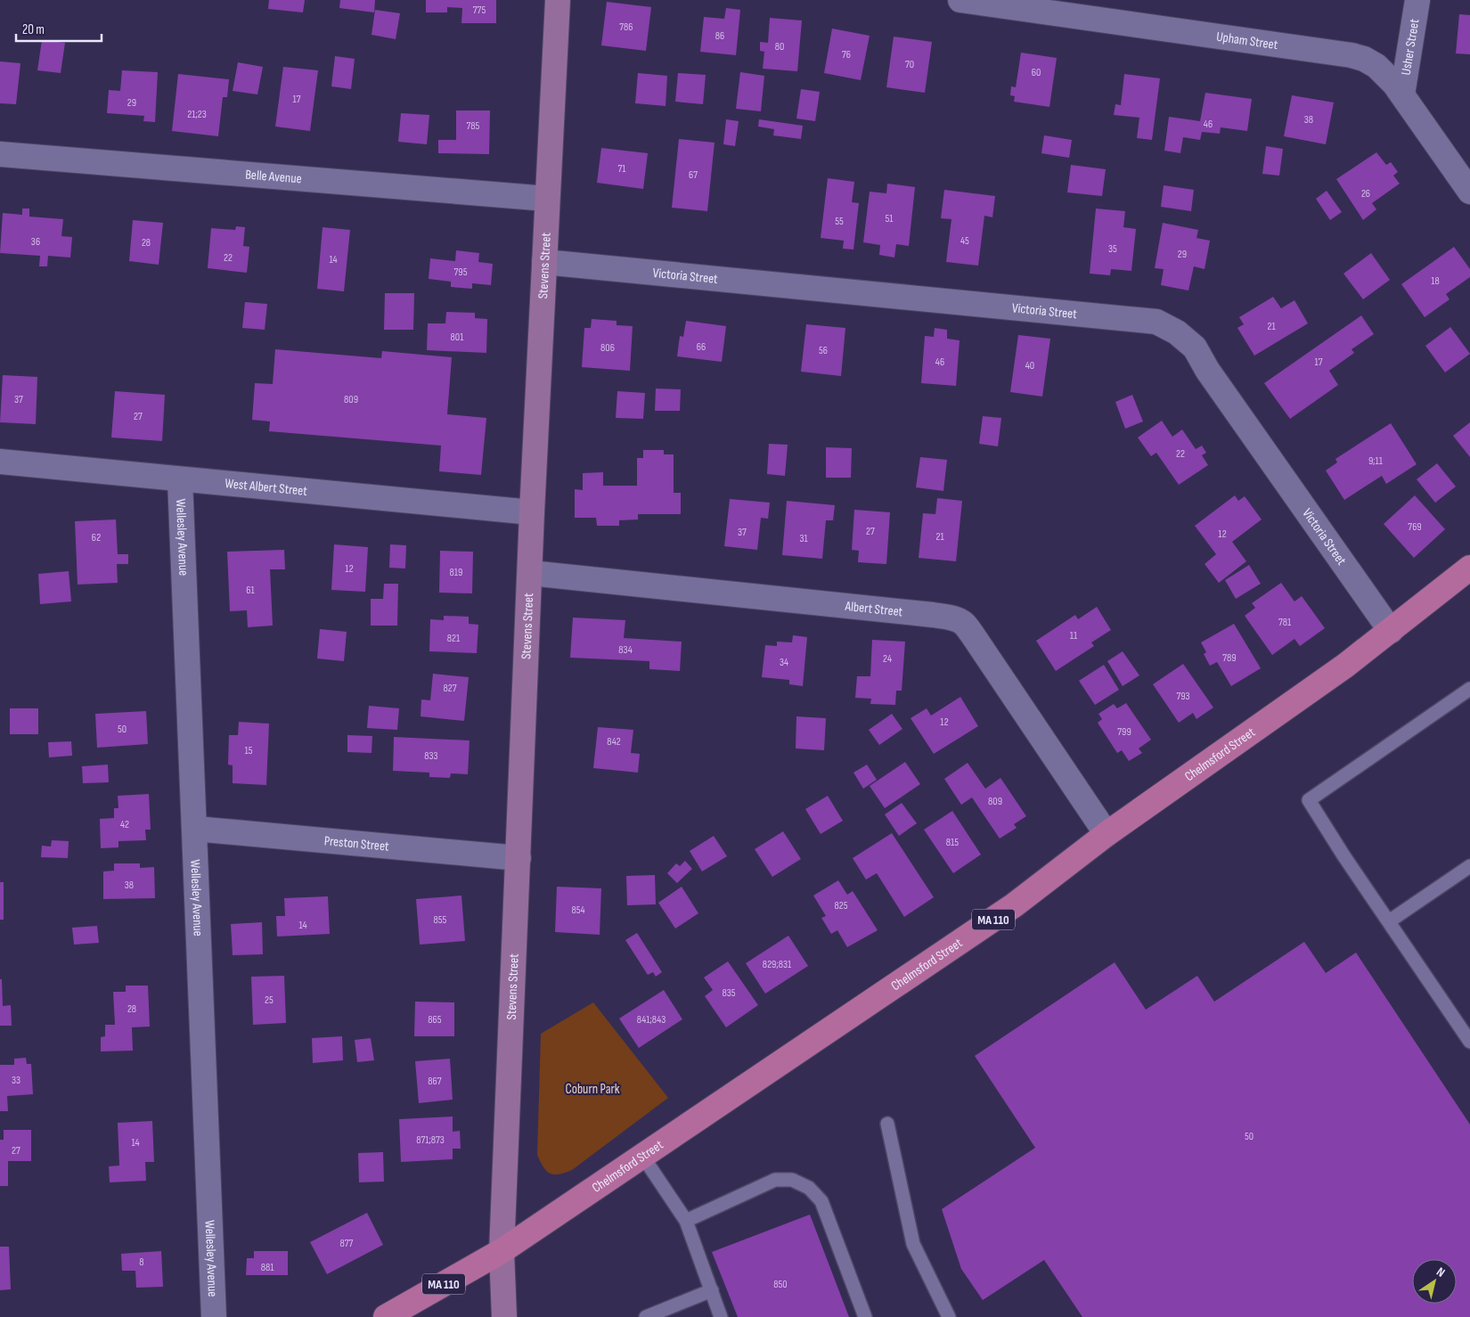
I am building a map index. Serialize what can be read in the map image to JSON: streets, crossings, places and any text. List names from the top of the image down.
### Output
{
  "streets": {
    "main road": ["Stevens Street", "Chelmsford Street", "MA 110"],
    "street": [
      "Upham Street",
      "Usher Street",
      "Belle Avenue",
      "Victoria Street",
      "West Albert Street",
      "Wellesley Avenue",
      "Albert Street",
      "Preston Street"
    ]
  },
  "crossings": [
    ["Upham Street", "Usher Street"],
    ["Belle Avenue", "Stevens Street"],
    ["Stevens Street", "Victoria Street"],
    ["Stevens Street", "West Albert Street"],
    ["Stevens Street", "Albert Street"],
    ["Stevens Street", "Chelmsford Street"],
    ["Stevens Street", "Preston Street"],
    ["Victoria Street", "Chelmsford Street"],
    ["West Albert Street", "Wellesley Avenue"],
    ["Wellesley Avenue", "Preston Street"],
    ["Albert Street", "Chelmsford Street"]
  ],
  "parks": ["Coburn Park"],
  "house_numbers": [
    "775",
    "786",
    "86",
    "80",
    "76",
    "70",
    "60",
    "17",
    "29",
    "21;23",
    "38",
    "46",
    "785",
    "71",
    "67",
    "26",
    "51",
    "55",
    "45",
    "36",
    "28",
    "35",
    "29",
    "22",
    "14",
    "795",
    "18",
    "21",
    "801",
    "66",
    "806",
    "56",
    "46",
    "17",
    "40",
    "37",
    "809",
    "27",
    "22",
    "9;11",
    "769",
    "27",
    "37",
    "12",
    "21",
    "62",
    "31",
    "12",
    "819",
    "61",
    "781",
    "11",
    "821",
    "834",
    "789",
    "24",
    "34",
    "827",
    "793",
    "12",
    "50",
    "799",
    "842",
    "15",
    "833",
    "809",
    "42",
    "815",
    "38",
    "825",
    "854",
    "855",
    "14",
    "829;831",
    "835",
    "25",
    "28",
    "865",
    "841;843",
    "33",
    "867",
    "50",
    "871;873",
    "14",
    "27",
    "877",
    "8",
    "881",
    "850"
  ],
  "scale_bar": "20 m",
  "north": "top right"
}
